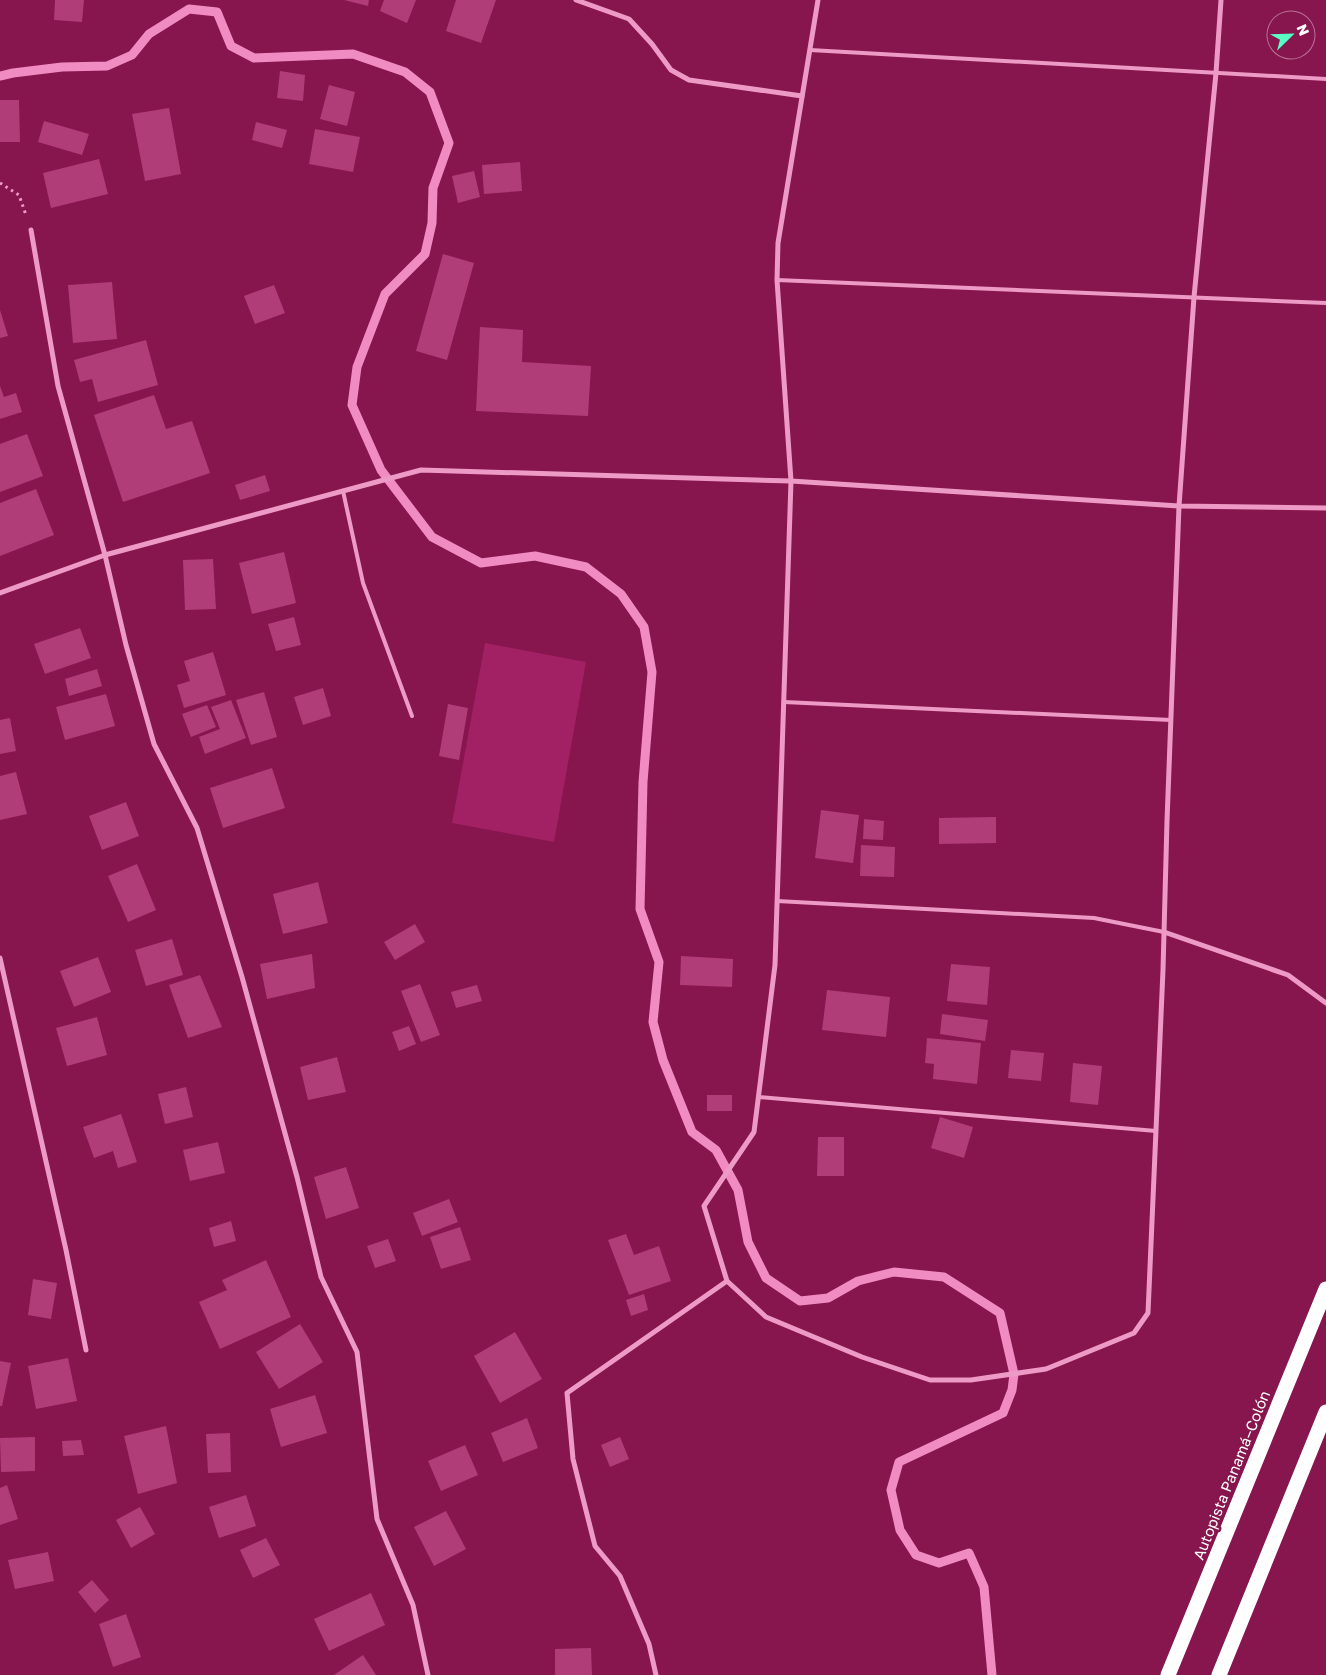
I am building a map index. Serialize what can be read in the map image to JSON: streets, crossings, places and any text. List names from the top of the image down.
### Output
{
  "streets": {
    "highway": ["Autopista Panamá–Colón"]
  },
  "north": "top right"
}
